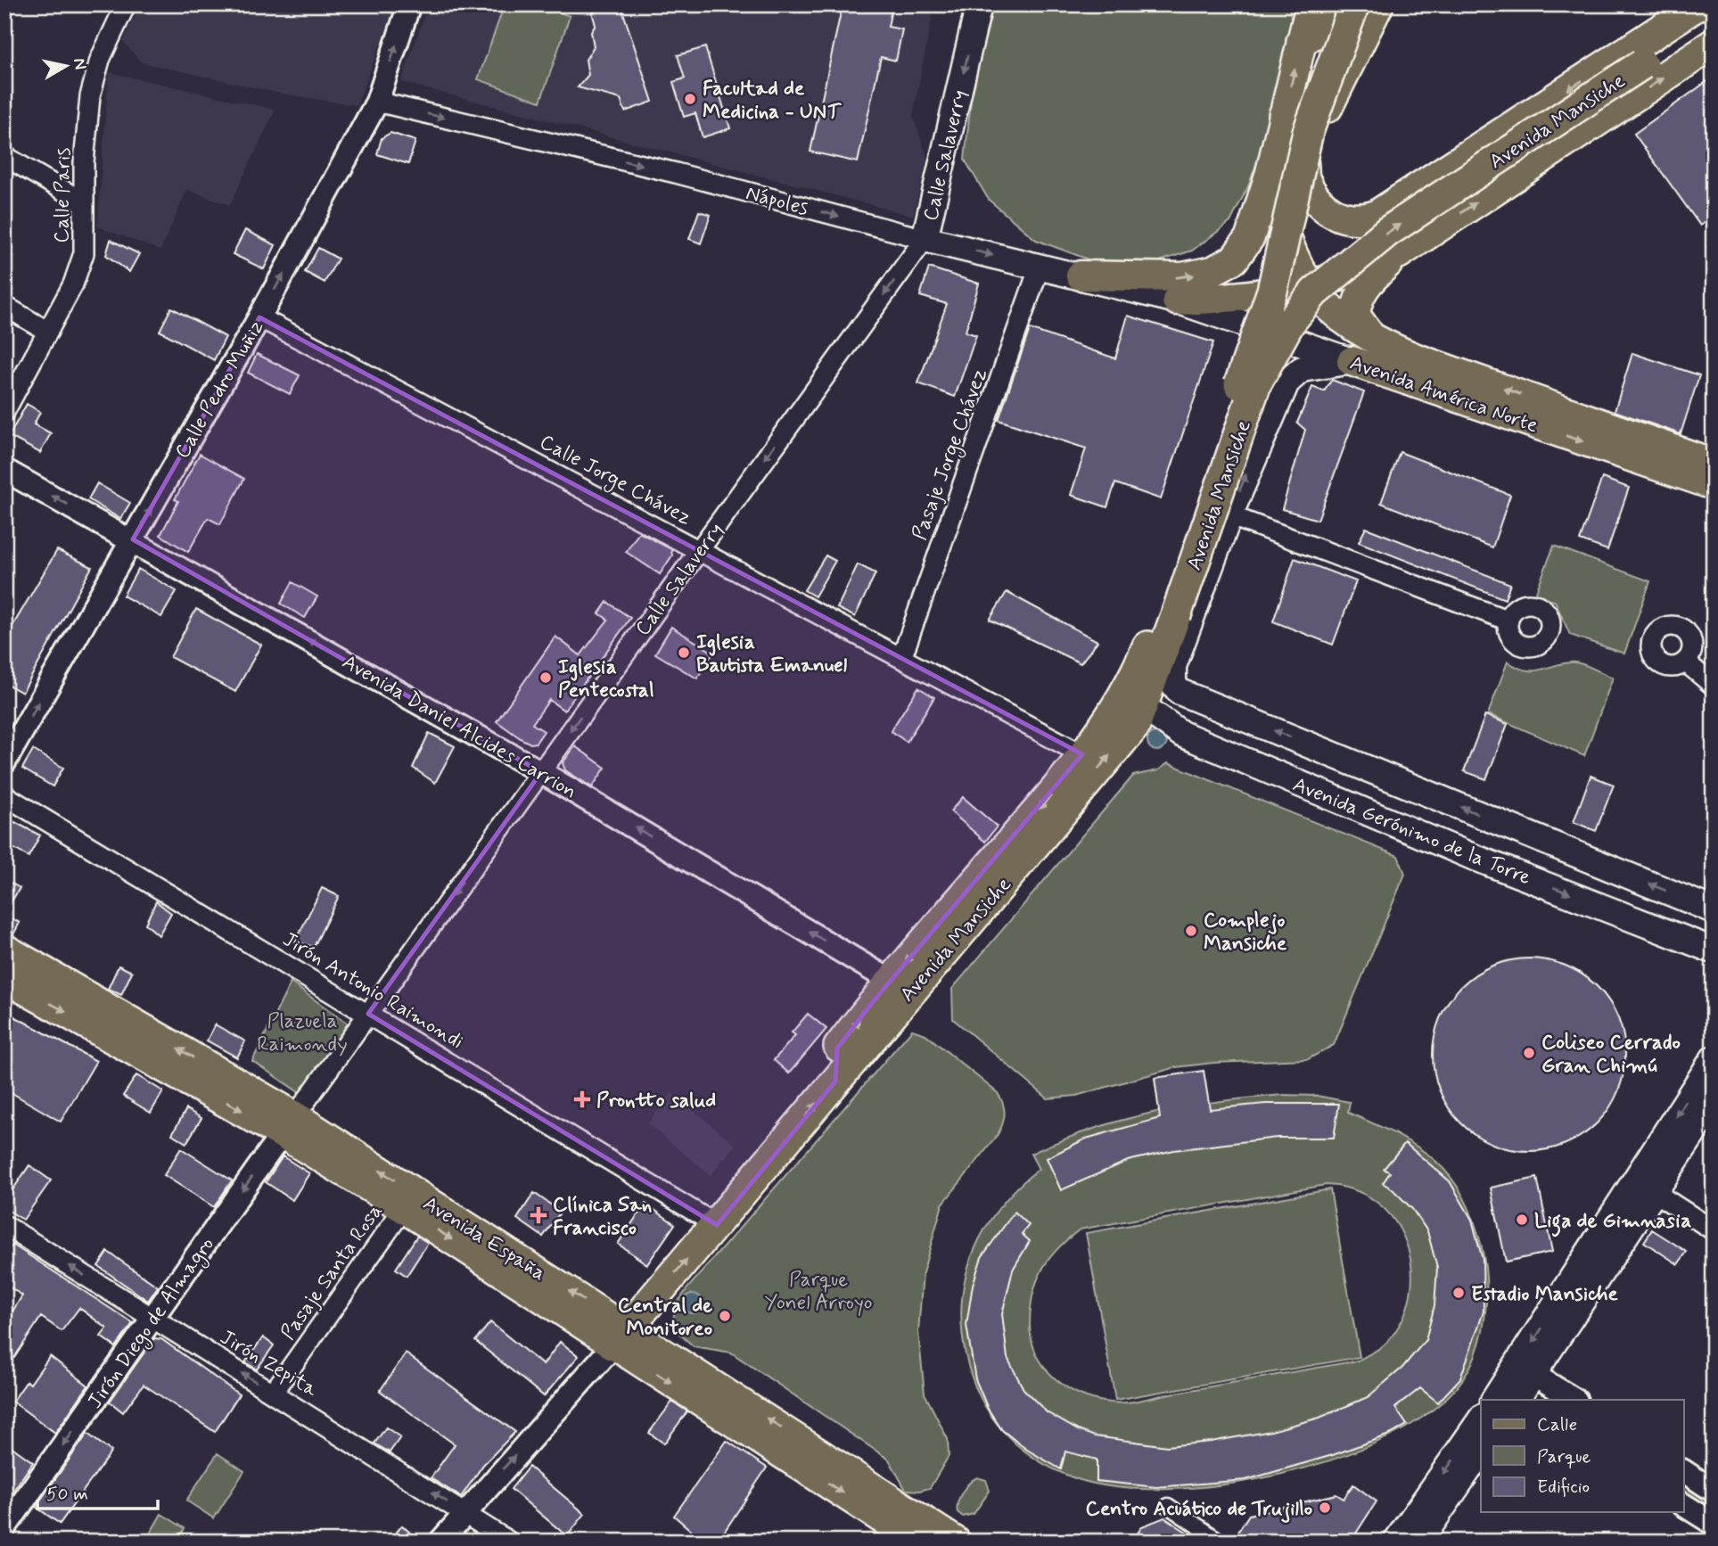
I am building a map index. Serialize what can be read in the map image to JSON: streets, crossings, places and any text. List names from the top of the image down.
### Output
{
  "streets": {
    "highway": ["Avenida Mansiche"],
    "main road": [
      "Calle Salaverry",
      "Nápoles",
      "Avenida América Norte",
      "Avenida Gerónimo de la Torre",
      "Avenida España"
    ],
    "street": [
      "Calle Paris",
      "Calle Pedro Muñiz",
      "Pasaje Jorge Chávez",
      "Calle Jorge Chávez",
      "Avenida Daniel Alcides Carrion",
      "Jirón Antonio Raimondi",
      "Pasaje Santa Rosa",
      "Jirón Diego de Almagro",
      "Jirón Zepita"
    ]
  },
  "crossings": [
    ["Avenida Mansiche", "Avenida América Norte"],
    ["Avenida Mansiche", "Calle Jorge Chávez"],
    ["Avenida Mansiche", "Avenida Daniel Alcides Carrion"],
    ["Avenida Mansiche", "Avenida Gerónimo de la Torre"],
    ["Avenida Mansiche", "Jirón Antonio Raimondi"],
    ["Avenida Mansiche", "Avenida España"],
    ["Calle Salaverry", "Nápoles"],
    ["Calle Salaverry", "Calle Jorge Chávez"],
    ["Calle Salaverry", "Avenida Daniel Alcides Carrion"],
    ["Calle Salaverry", "Jirón Antonio Raimondi"],
    ["Calle Salaverry", "Avenida España"],
    ["Calle Salaverry", "Jirón Diego de Almagro"],
    ["Nápoles", "Calle Pedro Muñiz"],
    ["Nápoles", "Avenida América Norte"],
    ["Nápoles", "Pasaje Jorge Chávez"],
    ["Calle Pedro Muñiz", "Calle Jorge Chávez"],
    ["Calle Pedro Muñiz", "Avenida Daniel Alcides Carrion"],
    ["Pasaje Jorge Chávez", "Calle Jorge Chávez"],
    ["Avenida España", "Pasaje Santa Rosa"],
    ["Avenida España", "Jirón Diego de Almagro"],
    ["Pasaje Santa Rosa", "Jirón Zepita"],
    ["Jirón Diego de Almagro", "Jirón Zepita"]
  ],
  "one_way": [
    "Calle Salaverry",
    "Nápoles",
    "Calle Pedro Muñiz",
    "Avenida Daniel Alcides Carrion",
    "Jirón Diego de Almagro",
    "Jirón Zepita"
  ],
  "parks": ["Plazuela Raimondy", "Parque Yonel Arroyo"],
  "places": {
    "other": [
      "Facultad de Medicina - UNT",
      "Iglesia Bautista Emanuel",
      "Iglesia Pentecostal",
      "Complejo Mansiche",
      "Coliseo Cerrado Gran Chimú",
      "Liga de Gimnasia",
      "Estadio Mansiche",
      "Central de Monitoreo",
      "Centro Acuático de Trujillo"
    ],
    "health": ["Prontto salud", "Clínica San Francisco"]
  },
  "legend": ["Calle", "Parque", "Edificio"],
  "scale_bar": "50 m",
  "north": "right"
}
